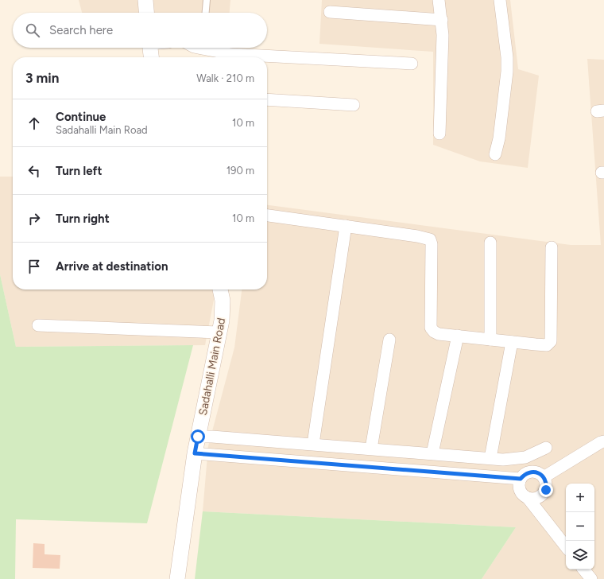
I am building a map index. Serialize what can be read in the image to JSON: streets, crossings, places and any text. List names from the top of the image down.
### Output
{
  "streets": {
    "street": ["Sadahalli Main Road"]
  },
  "page": {
    "search": "Search here",
    "heading": ["3 min", "Walk · 210 m"],
    "list": [
      ["Continue", "Sadahalli Main Road", "10 m"],
      ["Turn left", "190 m"],
      ["Turn right", "10 m"],
      "Arrive at destination"
    ],
    "map_buttons": ["+", "−"]
  }
}
